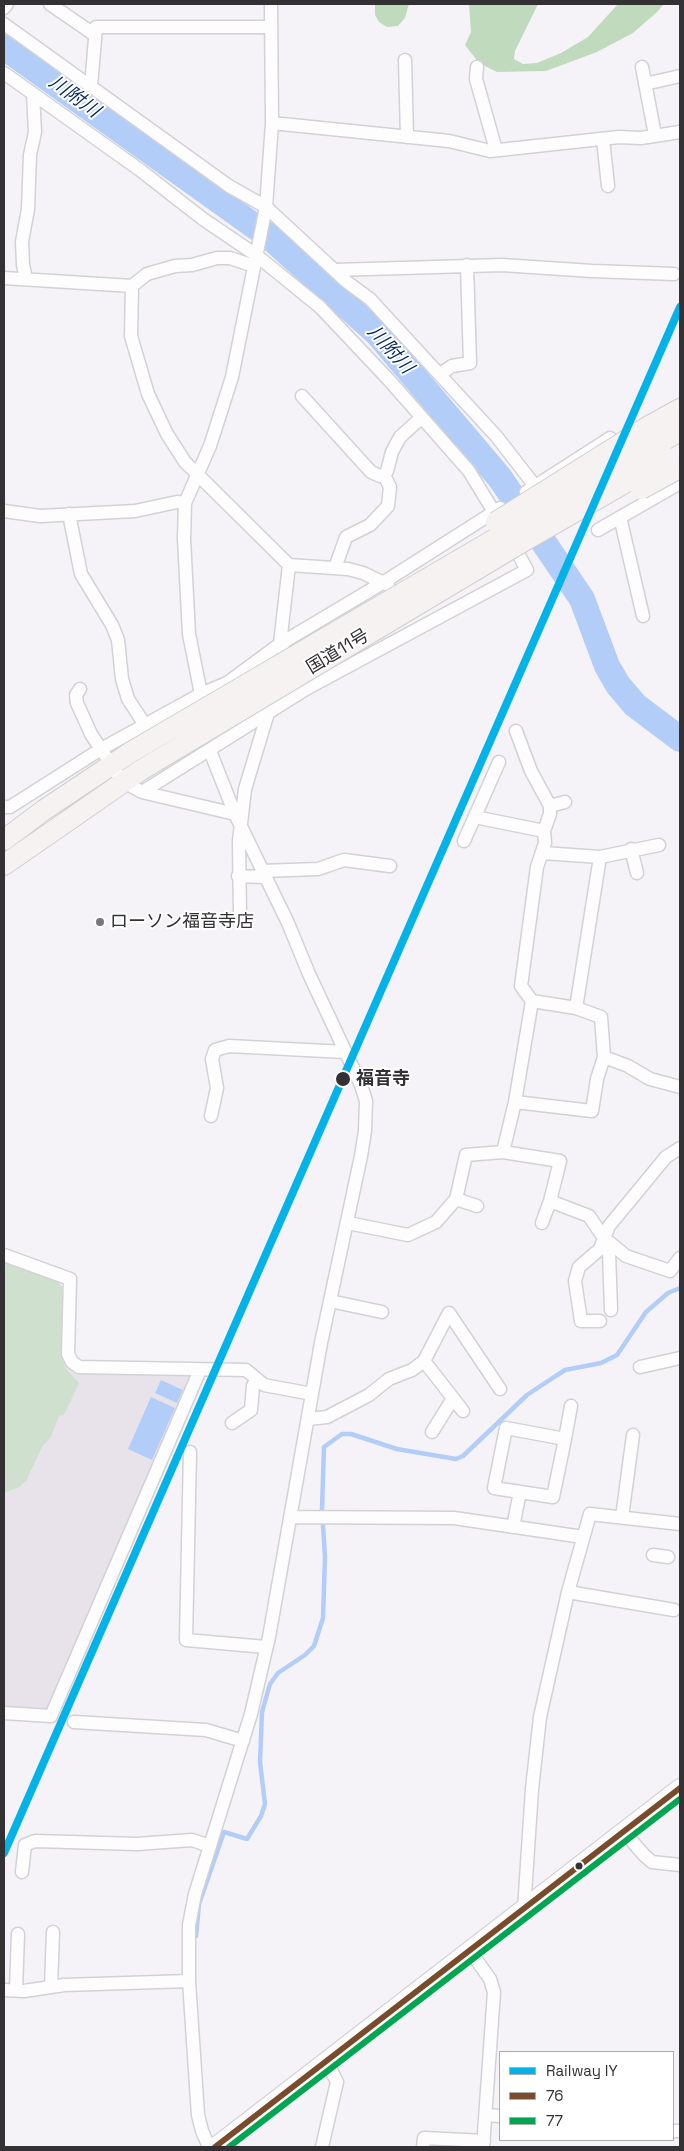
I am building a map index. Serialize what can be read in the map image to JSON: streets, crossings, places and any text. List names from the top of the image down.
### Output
{
  "streets": {
    "highway": ["国道11号"]
  },
  "water": ["川附川"],
  "places": ["ローソン福音寺店", "福音寺"],
  "lines": ["rail line IY", "transit line 76", "transit line 77"],
  "legend": ["Railway IY", "76", "77"]
}
